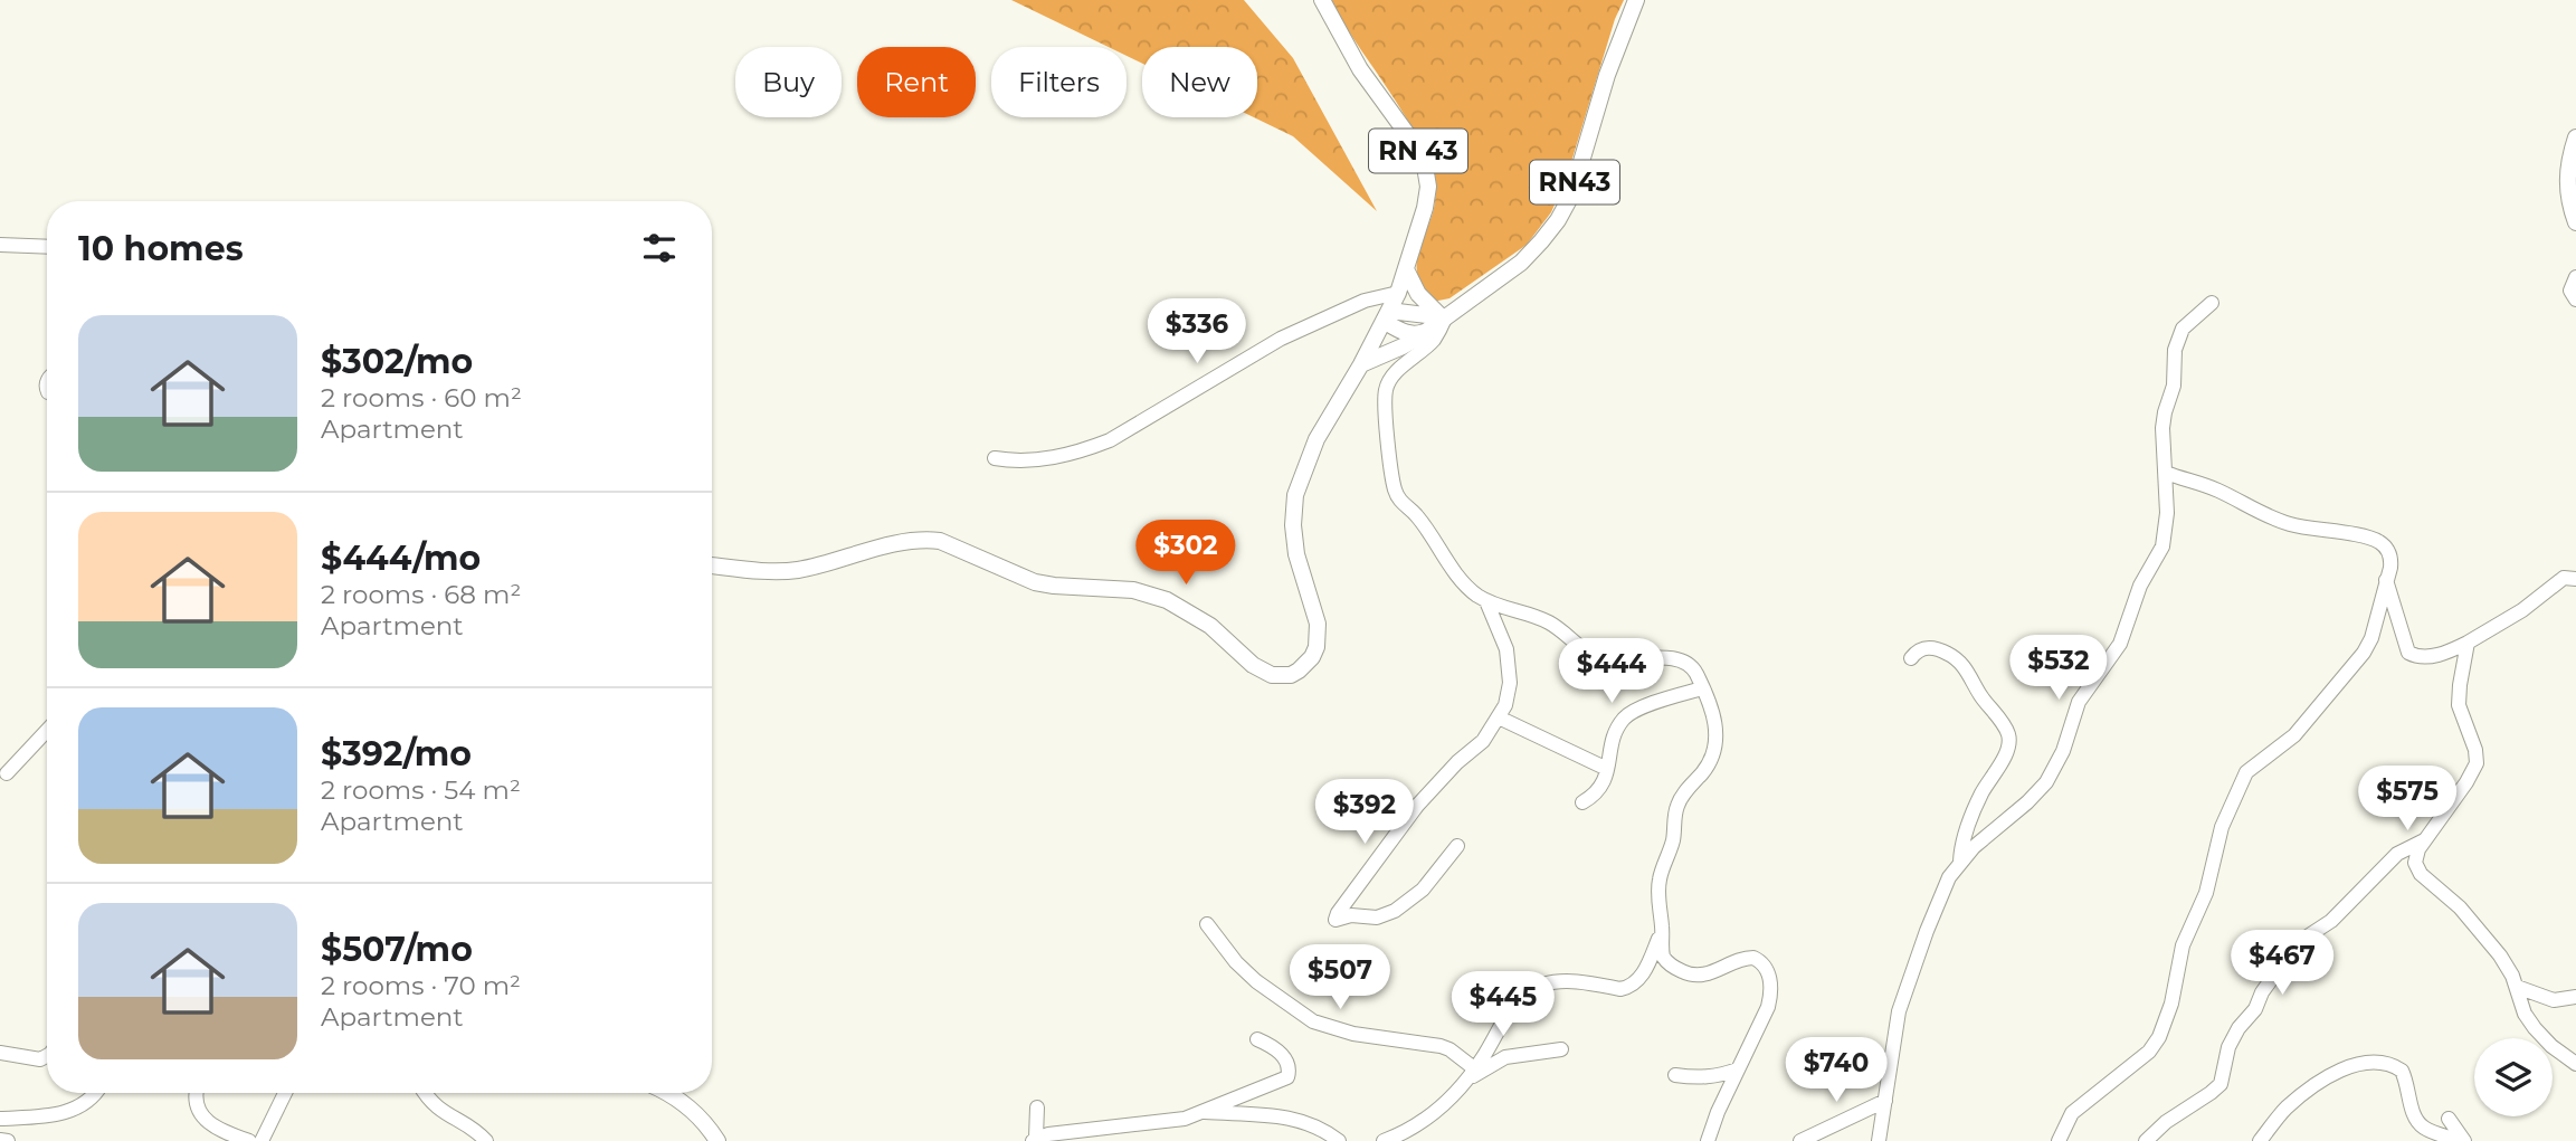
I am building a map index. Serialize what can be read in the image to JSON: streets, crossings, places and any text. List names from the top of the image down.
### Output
{
  "streets": {
    "main road": ["RN 43", "RN43"]
  },
  "page": {
    "chip": [
      "Buy",
      "Rent",
      "Filters",
      "New"
    ],
    "heading": "10 homes",
    "list": [
      {
        "name": "$302/mo",
        "note": "2 rooms · 60 m² · Apartment"
      },
      {
        "name": "$444/mo",
        "note": "2 rooms · 68 m² · Apartment"
      },
      {
        "name": "$392/mo",
        "note": "2 rooms · 54 m² · Apartment"
      },
      {
        "name": "$507/mo",
        "note": "2 rooms · 70 m² · Apartment"
      }
    ],
    "price": [
      "$336",
      "$302",
      "$532",
      "$444",
      "$575",
      "$392",
      "$467",
      "$507",
      "$445",
      "$740"
    ]
  }
}
